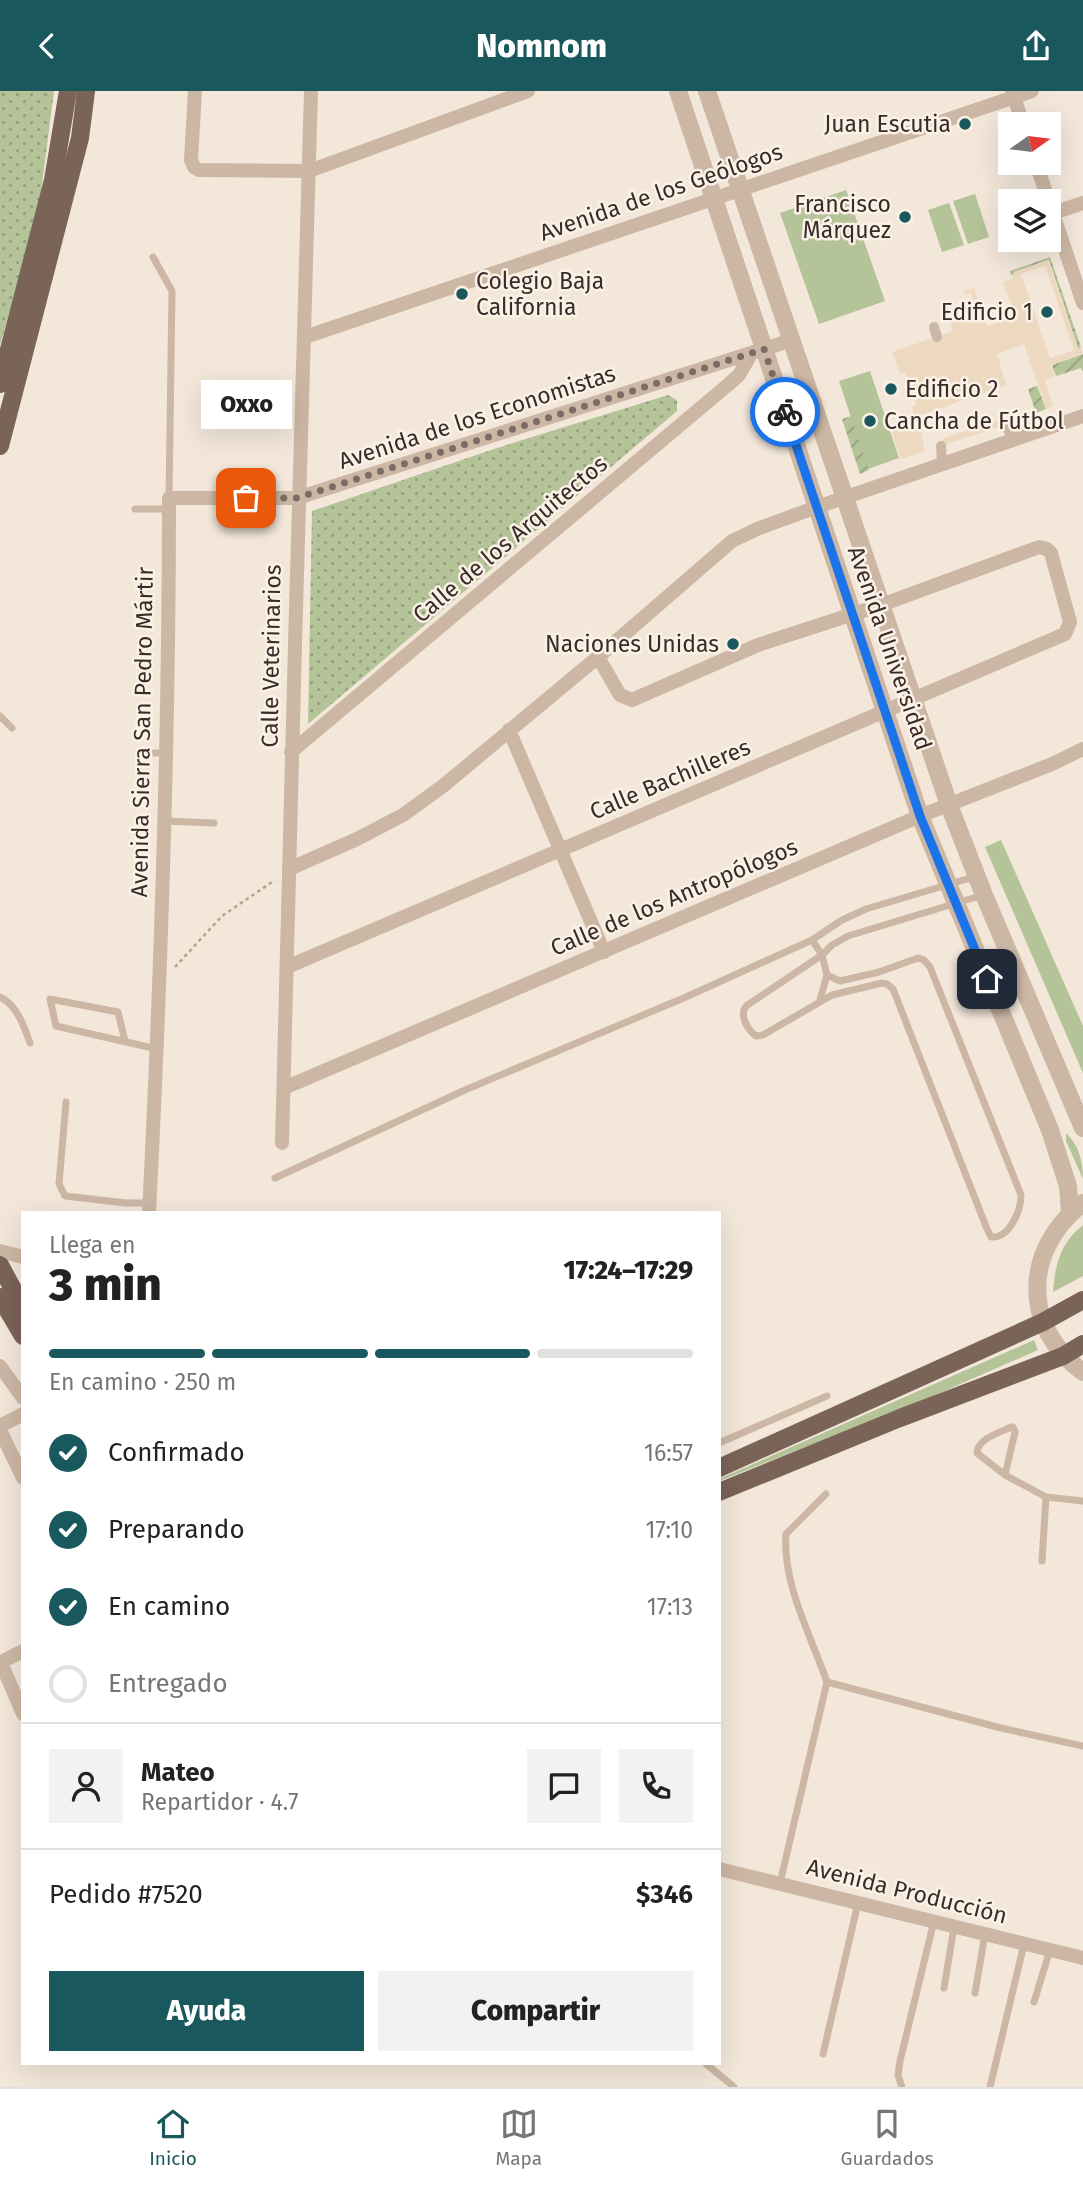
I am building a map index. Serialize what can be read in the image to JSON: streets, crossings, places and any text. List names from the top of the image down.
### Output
{
  "streets": {
    "street": [
      "Avenida de los Geólogos",
      "Avenida de los Economistas",
      "Calle de los Arquitectos",
      "Avenida Universidad",
      "Calle Veterinarios",
      "Avenida Sierra San Pedro Mártir",
      "Calle Bachilleres",
      "Calle de los Antropólogos",
      "Avenida Producción"
    ]
  },
  "crossings": [
    ["Avenida de los Geólogos", "Avenida Universidad"],
    ["Avenida de los Geólogos", "Calle Veterinarios"],
    ["Avenida de los Economistas", "Calle de los Arquitectos"],
    ["Avenida de los Economistas", "Avenida Universidad"],
    ["Avenida de los Economistas", "Calle Veterinarios"],
    ["Avenida de los Economistas", "Avenida Sierra San Pedro Mártir"],
    ["Calle de los Arquitectos", "Avenida Universidad"],
    ["Calle de los Arquitectos", "Calle Veterinarios"],
    ["Avenida Universidad", "Calle Bachilleres"],
    ["Avenida Universidad", "Calle de los Antropólogos"],
    ["Calle Veterinarios", "Calle Bachilleres"],
    ["Calle Veterinarios", "Calle de los Antropólogos"]
  ],
  "places": [
    "Juan Escutia",
    "Francisco Márquez",
    "Colegio Baja California",
    "Edificio 1",
    "Edificio 2",
    "Cancha de Fútbol",
    "Oxxo",
    "Naciones Unidas"
  ],
  "north": "right",
  "page": {
    "header": "Nomnom",
    "bubble": "Oxxo",
    "heading": ["3 min", "Llega en", "17:24–17:29"],
    "panel": [
      "Mateo",
      "Repartidor · 4.7",
      "Pedido #7520",
      "$346"
    ],
    "bar": "En camino · 250 m",
    "list": [
      ["Confirmado", "16:57"],
      ["Preparando", "17:10"],
      ["En camino", "17:13"],
      "Entregado"
    ],
    "buttons": ["Ayuda", "Compartir"],
    "tabs": ["Inicio", "Mapa", "Guardados"]
  }
}
